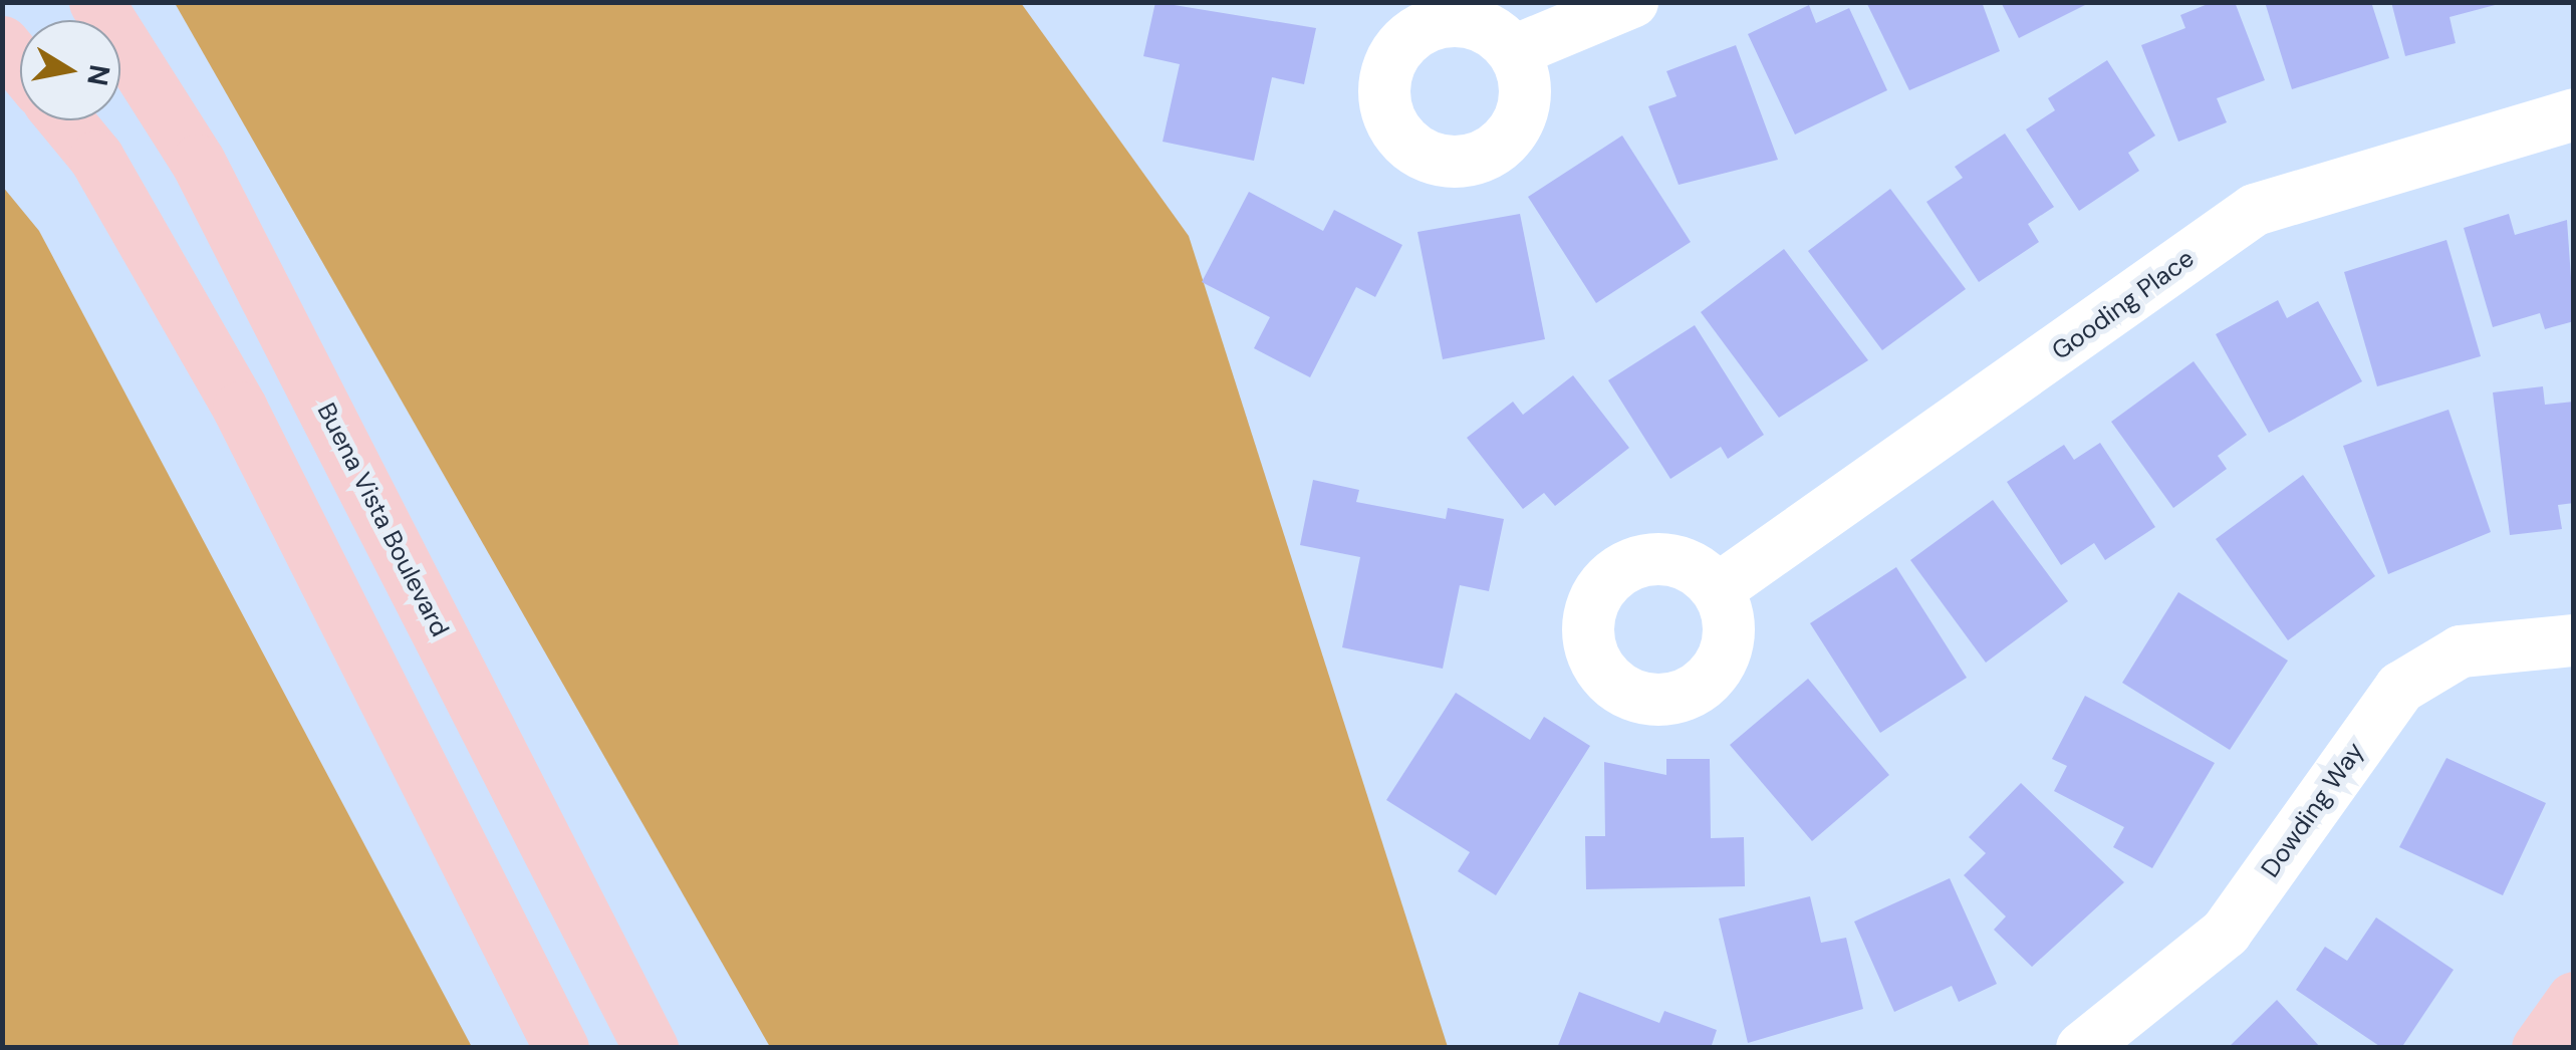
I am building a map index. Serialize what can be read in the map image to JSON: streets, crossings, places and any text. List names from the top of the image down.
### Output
{
  "streets": {
    "main road": ["Buena Vista Boulevard"],
    "street": ["Gooding Place", "Dowding Way"]
  },
  "north": "right"
}
